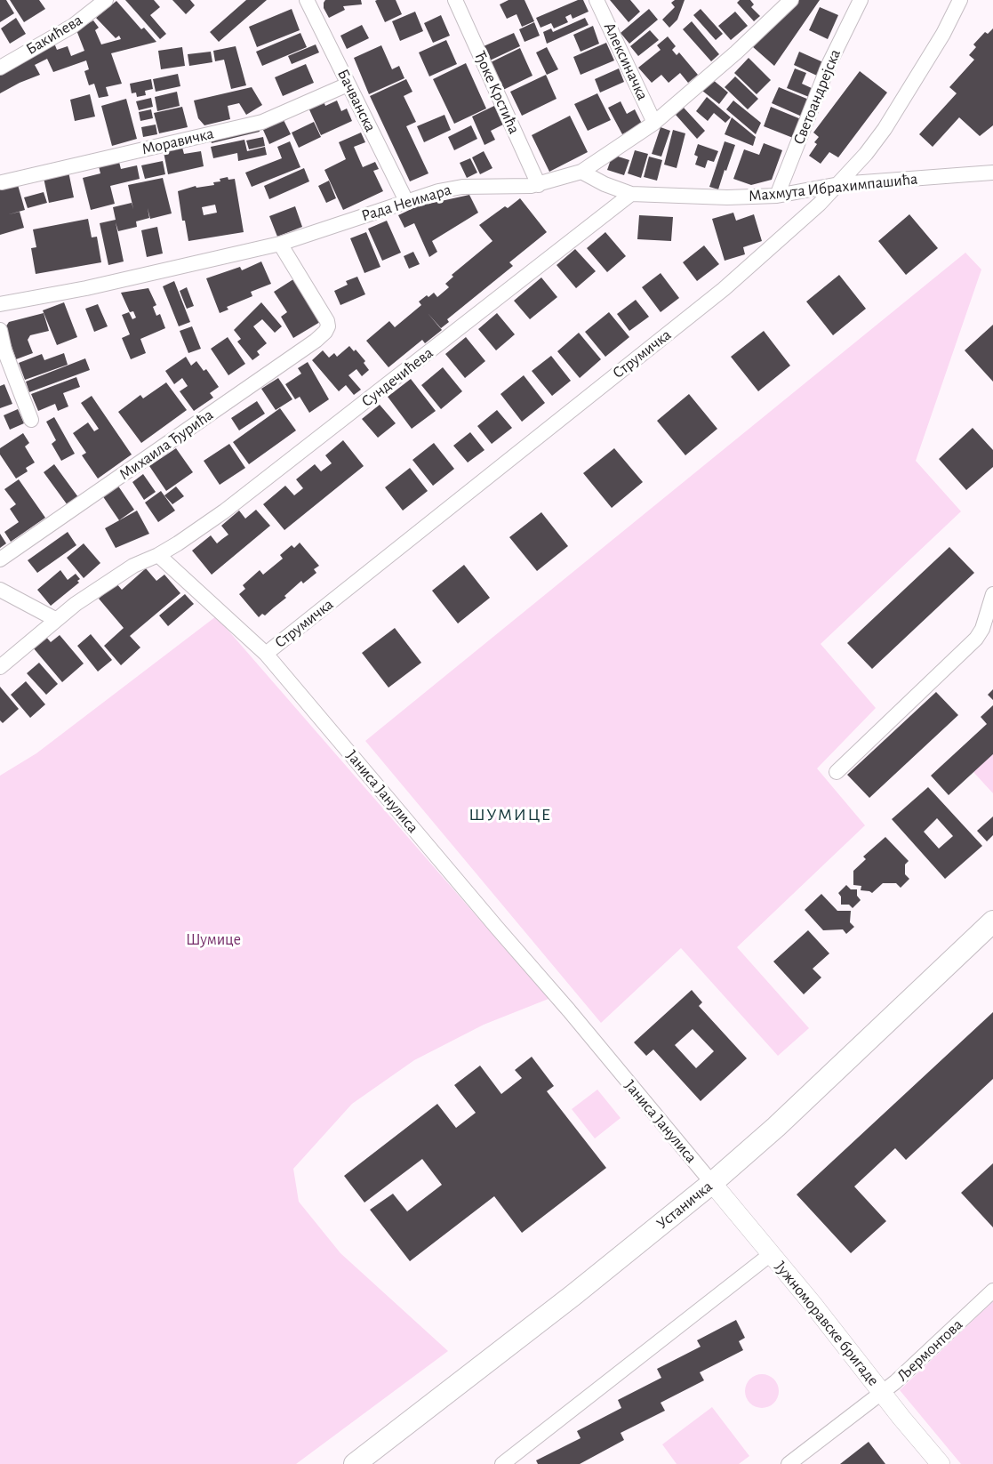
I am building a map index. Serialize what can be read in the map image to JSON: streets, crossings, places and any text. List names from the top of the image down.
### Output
{
  "streets": {
    "main road": ["Устаничка"],
    "street": [
      "Бакићева",
      "Алексиначка",
      "Ђоке Крстића",
      "Светоандрејска",
      "Бачванска",
      "Моравичка",
      "Махмута Ибрахимпашића",
      "Рада Неимара",
      "Струмичка",
      "Сундечићева",
      "Михаила Ђурића",
      "Јаниса Јанулиса",
      "Јужноморавске бригаде",
      "Љермонтова"
    ]
  },
  "crossings": [
    ["Алексиначка", "Рада Неимара"],
    ["Ђоке Крстића", "Рада Неимара"],
    ["Светоандрејска", "Махмута Ибрахимпашића"],
    ["Бачванска", "Моравичка"],
    ["Бачванска", "Рада Неимара"],
    ["Махмута Ибрахимпашића", "Рада Неимара"],
    ["Махмута Ибрахимпашића", "Струмичка"],
    ["Махмута Ибрахимпашића", "Сундечићева"],
    ["Рада Неимара", "Михаила Ђурића"],
    ["Струмичка", "Јаниса Јанулиса"],
    ["Сундечићева", "Јаниса Јанулиса"],
    ["Јаниса Јанулиса", "Устаничка"],
    ["Јаниса Јанулиса", "Јужноморавске бригаде"],
    ["Устаничка", "Јужноморавске бригаде"],
    ["Јужноморавске бригаде", "Љермонтова"]
  ],
  "districts": ["ШУМИЦЕ"],
  "parks": ["Шумице"]
}
